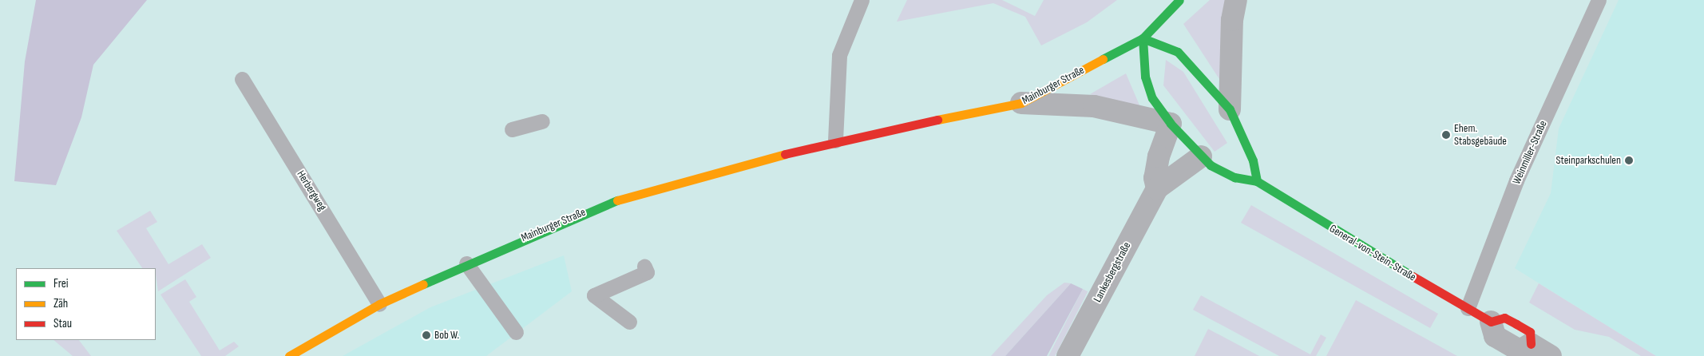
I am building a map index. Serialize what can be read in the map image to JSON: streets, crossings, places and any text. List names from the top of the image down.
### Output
{
  "streets": {
    "main road": ["Mainburger Straße", "General-von-Stein-Straße"],
    "street": ["Lankesbergstraße"],
    "lane": ["Weinmiller-Straße", "Herbergweg"]
  },
  "crossings": [
    ["Mainburger Straße", "Herbergweg"],
    ["Mainburger Straße", "General-von-Stein-Straße"],
    ["Weinmiller-Straße", "General-von-Stein-Straße"],
    ["General-von-Stein-Straße", "Lankesbergstraße"]
  ],
  "places": ["Ehem. Stabsgebäude", "Steinparkschulen", "Bob W."],
  "legend": ["Frei", "Zäh", "Stau"]
}
